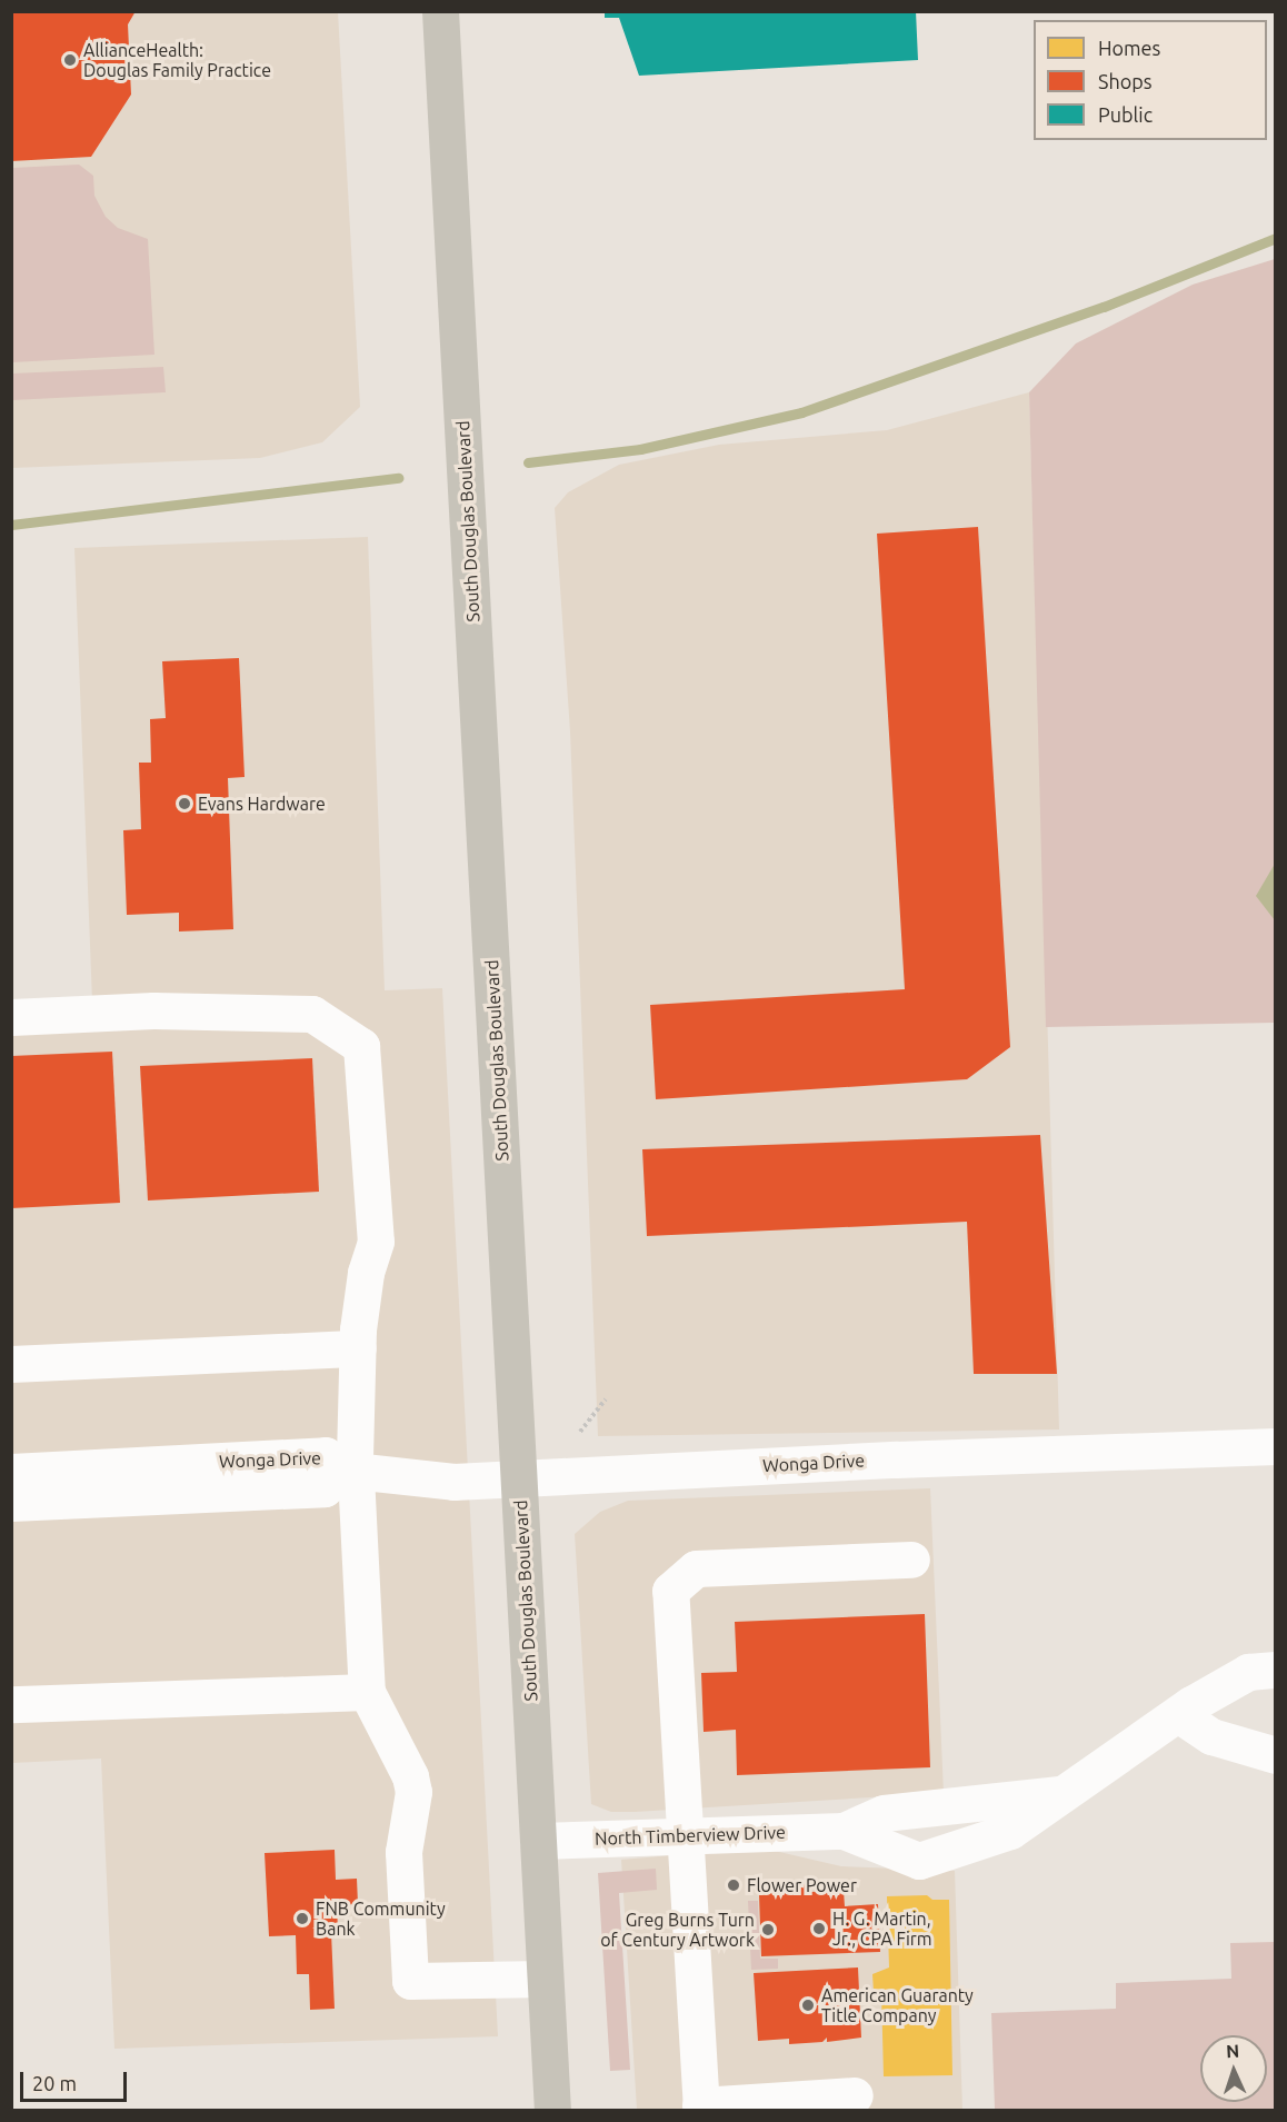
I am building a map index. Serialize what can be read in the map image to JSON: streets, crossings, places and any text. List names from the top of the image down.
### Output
{
  "streets": {
    "main road": ["South Douglas Boulevard"],
    "street": ["Wonga Drive", "North Timberview Drive"]
  },
  "crossings": [
    ["South Douglas Boulevard", "Wonga Drive"],
    ["South Douglas Boulevard", "North Timberview Drive"]
  ],
  "places": [
    "AllianceHealth: Douglas Family Practice",
    "Evans Hardware",
    "Flower Power",
    "FNB Community Bank",
    "H. G. Martin, Jr., CPA Firm",
    "Greg Burns Turn of Century Artwork",
    "American Guaranty Title Company"
  ],
  "legend": ["Homes", "Shops", "Public"],
  "scale_bar": "20 m",
  "north": "top"
}
